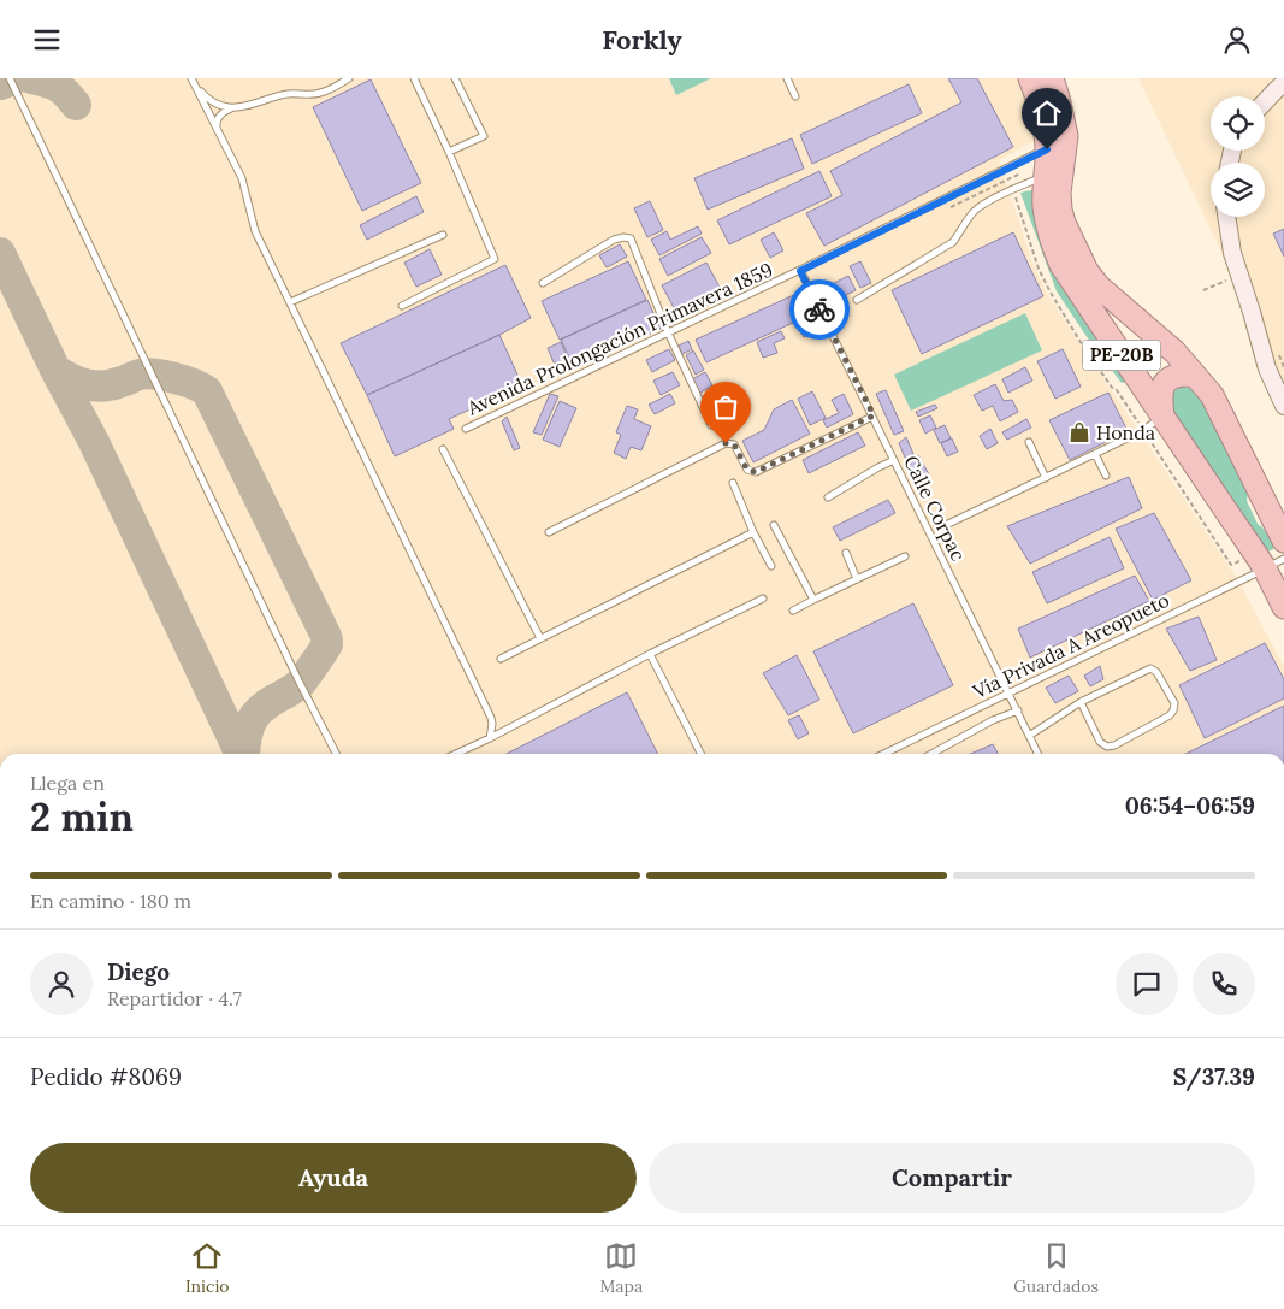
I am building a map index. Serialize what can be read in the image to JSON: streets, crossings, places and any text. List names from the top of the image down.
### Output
{
  "streets": {
    "highway": ["PE-20B"],
    "lane": ["Avenida Prolongación Primavera 1859", "Calle Corpac", "Vía Privada A Areopueto"]
  },
  "crossings": [
    ["Avenida Prolongación Primavera 1859", "PE-20B"],
    ["Avenida Prolongación Primavera 1859", "Calle Corpac"],
    ["PE-20B", "Vía Privada A Areopueto"],
    ["Calle Corpac", "Vía Privada A Areopueto"]
  ],
  "places": {
    "shop": ["Honda"]
  },
  "page": {
    "header": "Forkly",
    "heading": ["2 min", "Llega en", "06:54–06:59"],
    "panel": [
      "Diego",
      "Repartidor · 4.7",
      "Pedido #8069",
      "S/37.39"
    ],
    "bar": "En camino · 180 m",
    "buttons": ["Ayuda", "Compartir"],
    "tabs": ["Inicio", "Mapa", "Guardados"]
  }
}
